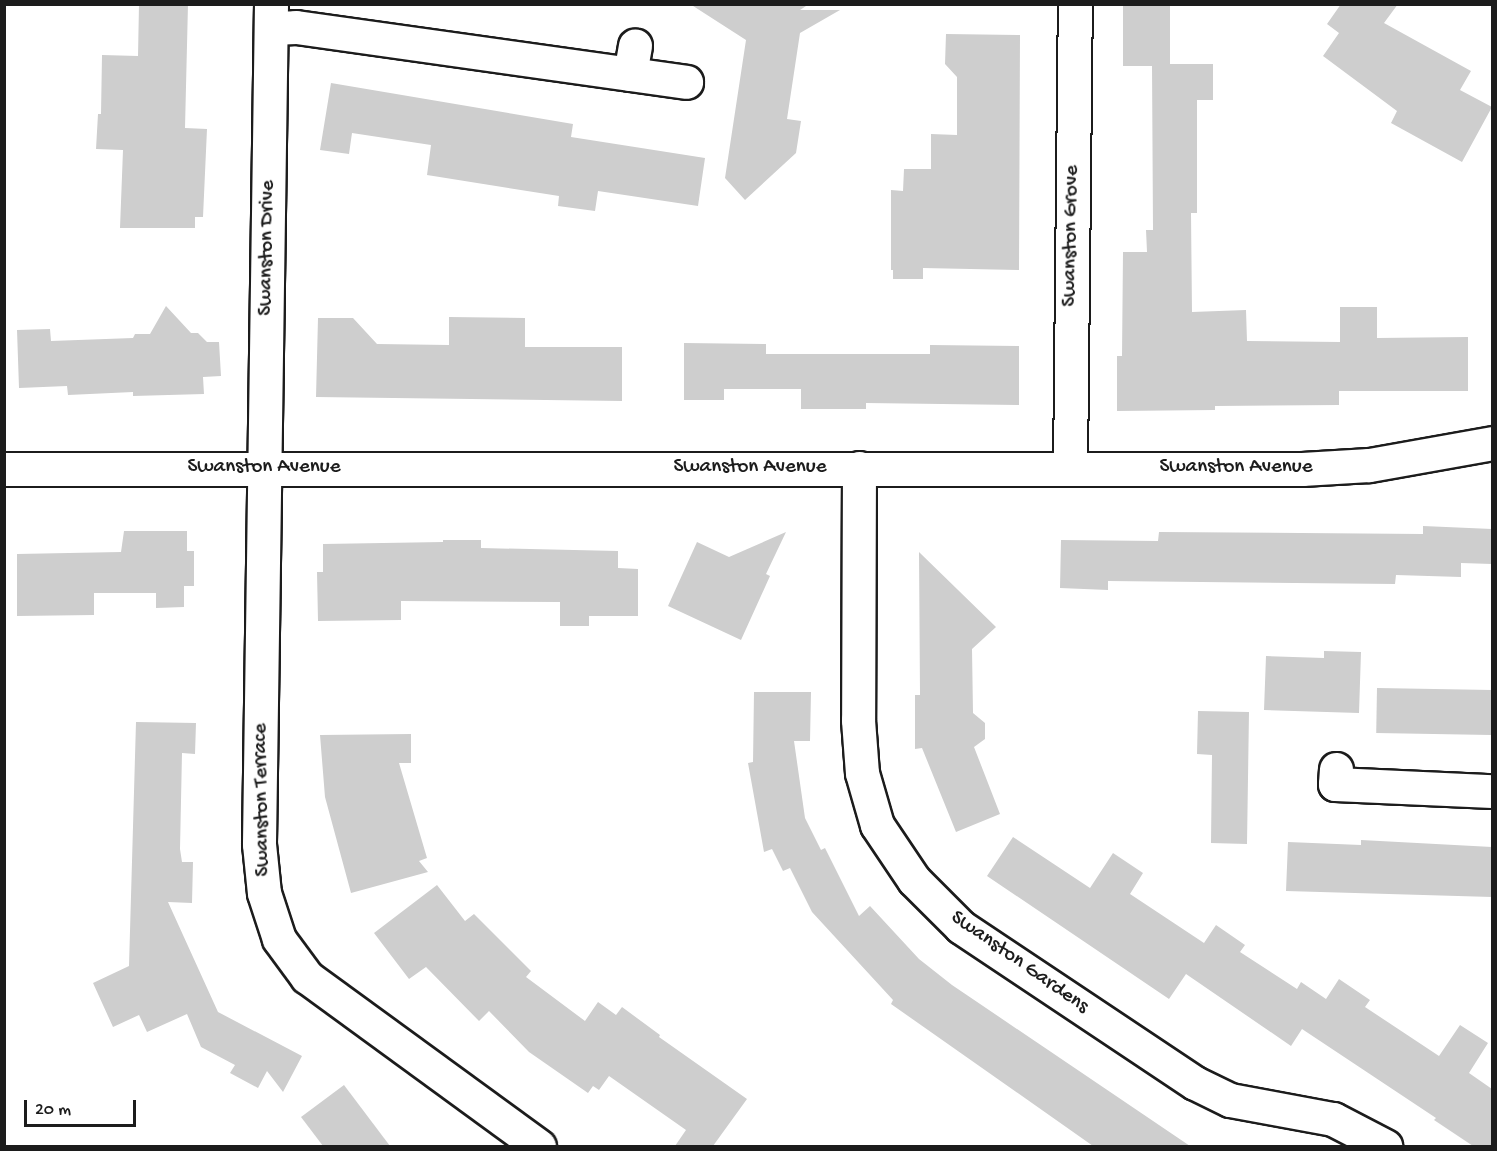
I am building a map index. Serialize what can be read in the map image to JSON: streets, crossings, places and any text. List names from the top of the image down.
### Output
{
  "streets": {
    "street": [
      "Swanston Grove",
      "Swanston Drive",
      "Swanston Avenue",
      "Swanston Terrace",
      "Swanston Gardens"
    ]
  },
  "crossings": [
    ["Swanston Grove", "Swanston Avenue"],
    ["Swanston Drive", "Swanston Avenue"],
    ["Swanston Drive", "Swanston Terrace"],
    ["Swanston Avenue", "Swanston Terrace"],
    ["Swanston Avenue", "Swanston Gardens"]
  ],
  "scale_bar": "20 m"
}
